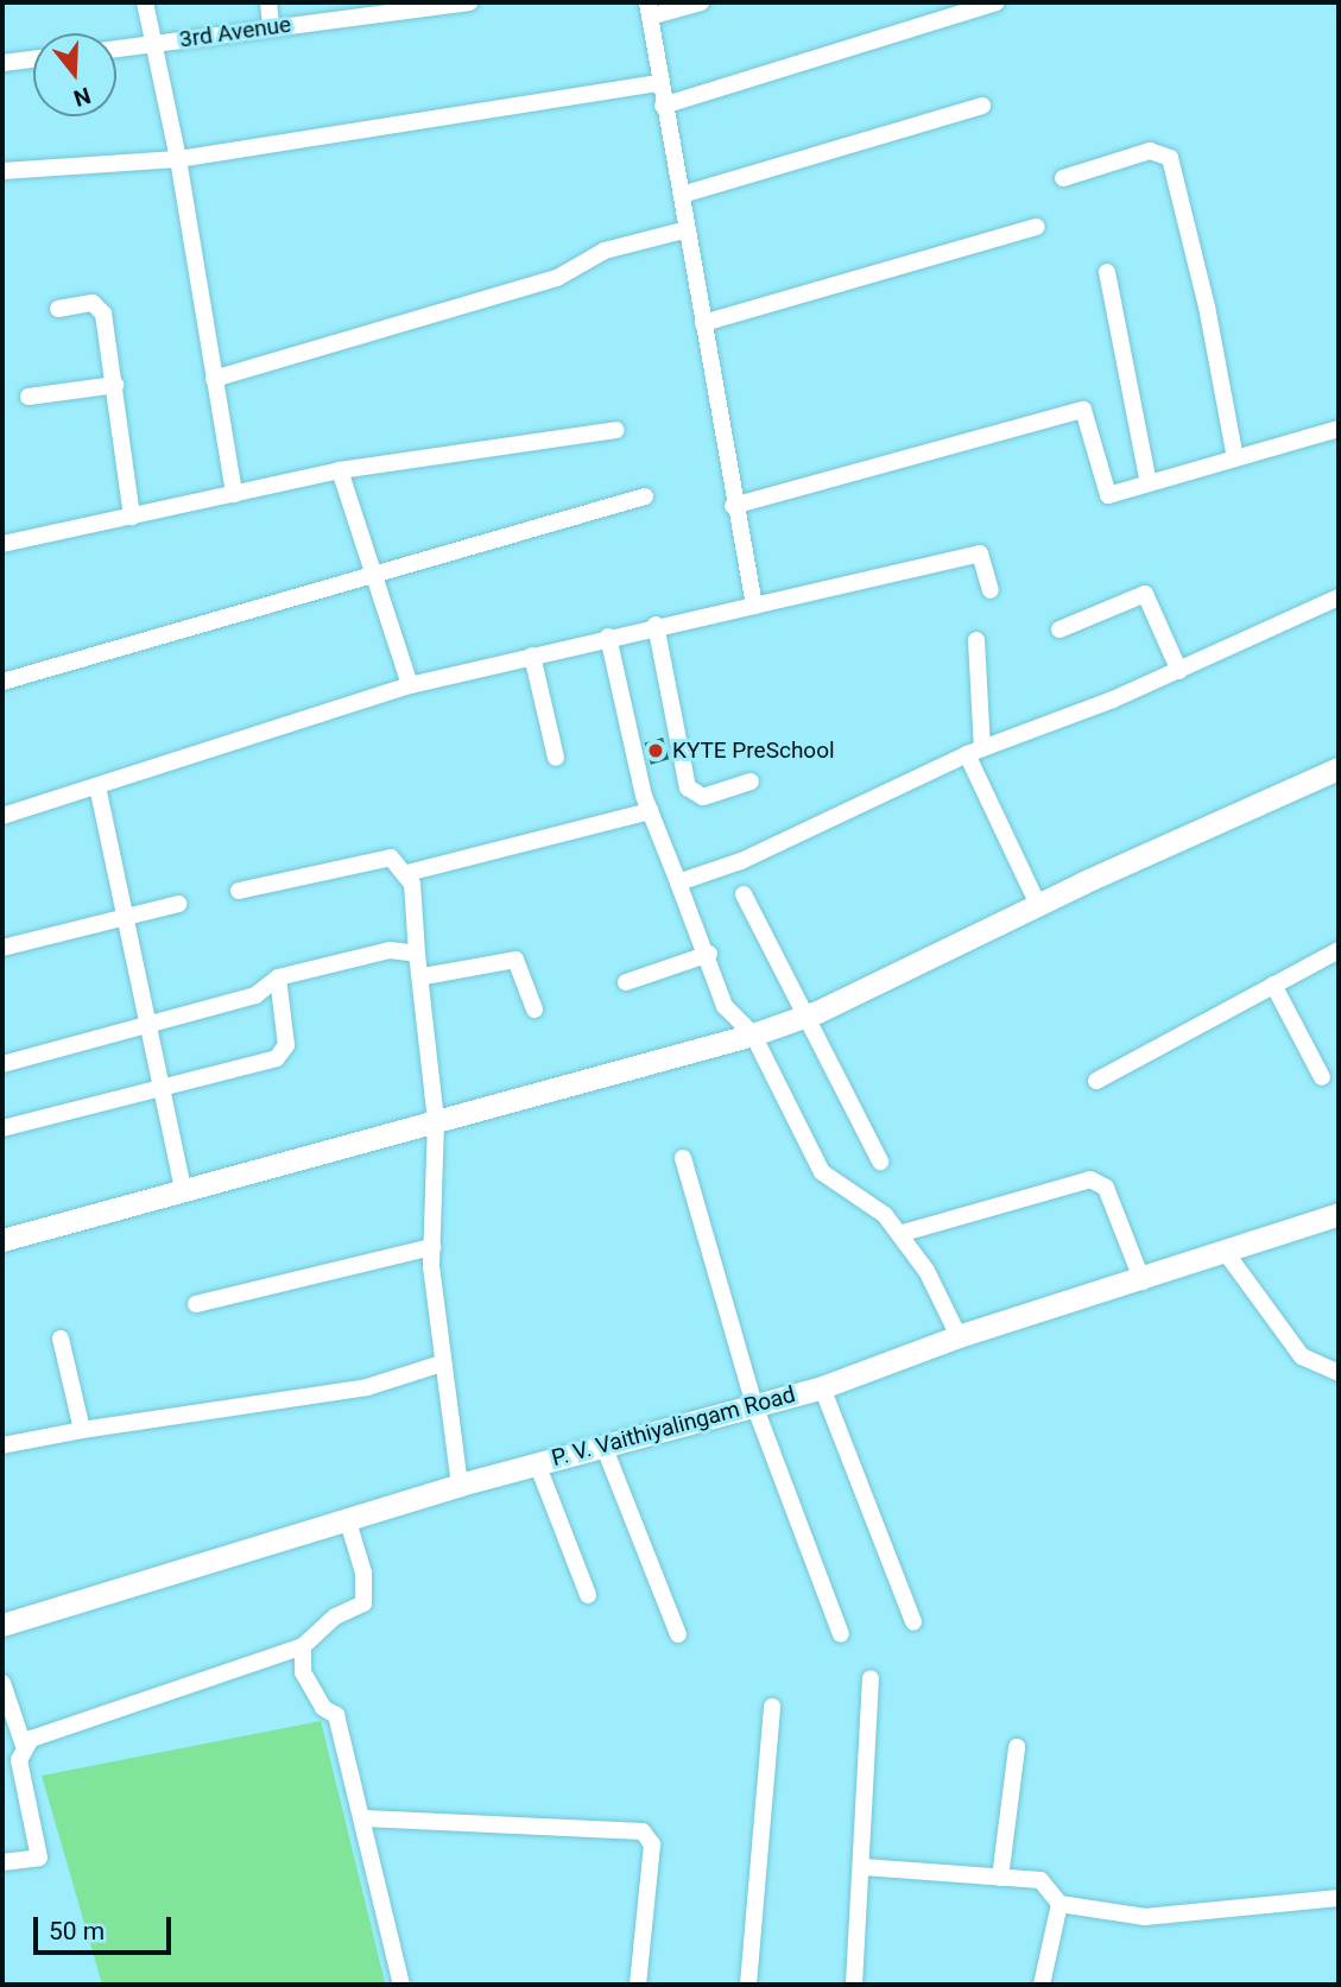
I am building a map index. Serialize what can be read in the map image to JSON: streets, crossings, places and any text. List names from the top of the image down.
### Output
{
  "streets": {
    "street": ["3rd Avenue", "P. V. Vaithiyalingam Road"]
  },
  "places": ["KYTE PreSchool"],
  "scale_bar": "50 m",
  "north": "bottom"
}
